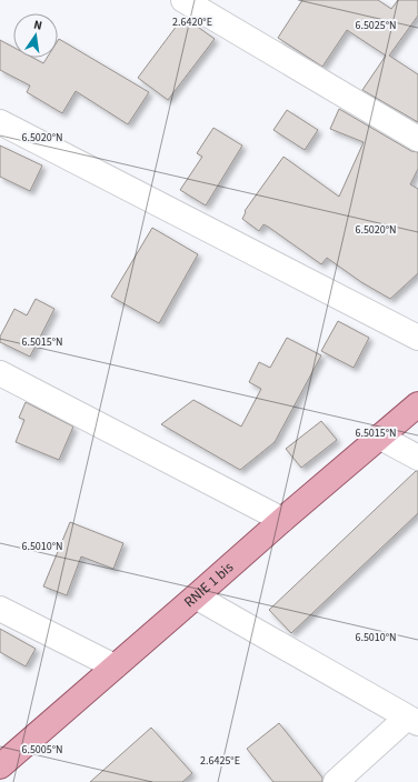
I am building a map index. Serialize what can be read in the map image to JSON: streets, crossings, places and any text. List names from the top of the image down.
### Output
{
  "streets": {
    "main road": ["RNIE 1 bis"]
  },
  "north": "top",
  "coordinates": [
    "2.6420°E",
    "6.5025°N",
    "6.5020°N",
    "6.5015°N",
    "6.5010°N",
    "6.5005°N",
    "2.6425°E"
  ]
}
